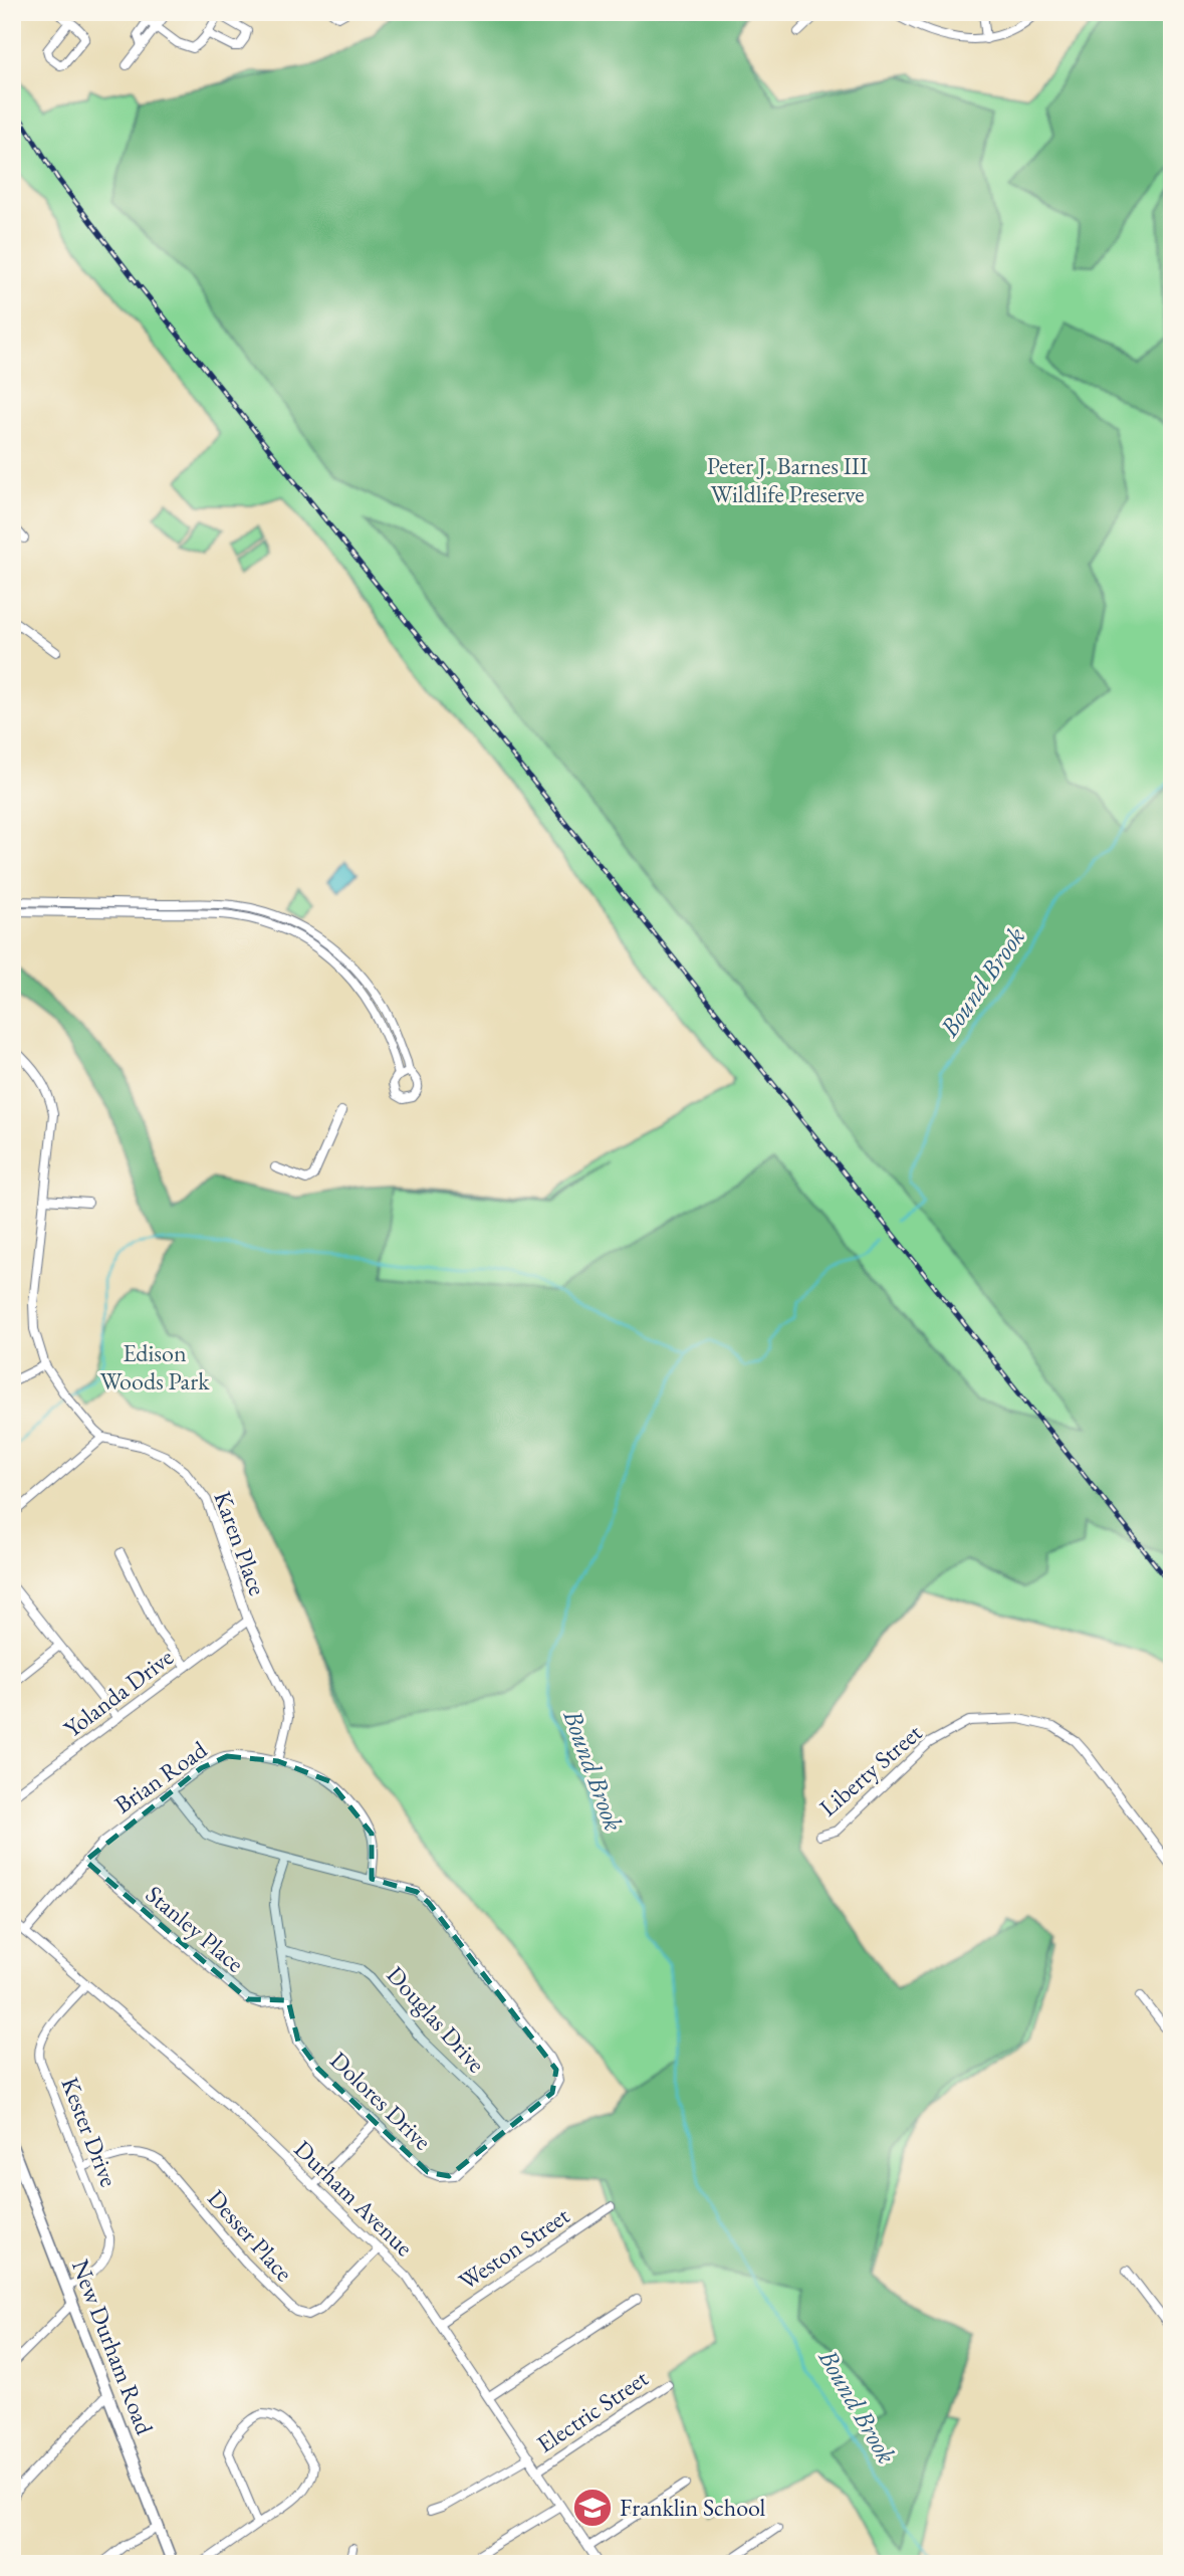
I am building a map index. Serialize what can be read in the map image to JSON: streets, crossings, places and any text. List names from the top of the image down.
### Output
{
  "streets": {
    "main road": ["New Durham Road"],
    "street": [
      "Karen Place",
      "Yolanda Drive",
      "Liberty Street",
      "Brian Road",
      "Stanley Place",
      "Douglas Drive",
      "Dolores Drive",
      "Kester Drive",
      "Durham Avenue",
      "Desser Place",
      "Weston Street",
      "Electric Street"
    ]
  },
  "crossings": [
    ["Karen Place", "Yolanda Drive"],
    ["Karen Place", "Brian Road"],
    ["Brian Road", "Stanley Place"],
    ["Brian Road", "Dolores Drive"],
    ["Brian Road", "Durham Avenue"],
    ["Stanley Place", "Dolores Drive"],
    ["Douglas Drive", "Dolores Drive"],
    ["Kester Drive", "Durham Avenue"],
    ["Kester Drive", "Desser Place"],
    ["Kester Drive", "New Durham Road"],
    ["Durham Avenue", "Desser Place"],
    ["Durham Avenue", "Weston Street"],
    ["Durham Avenue", "Electric Street"]
  ],
  "water": ["Bound Brook"],
  "parks": ["Peter J. Barnes III Wildlife Preserve", "Edison Woods Park"],
  "places": {
    "school or university": ["Franklin School"]
  }
}
